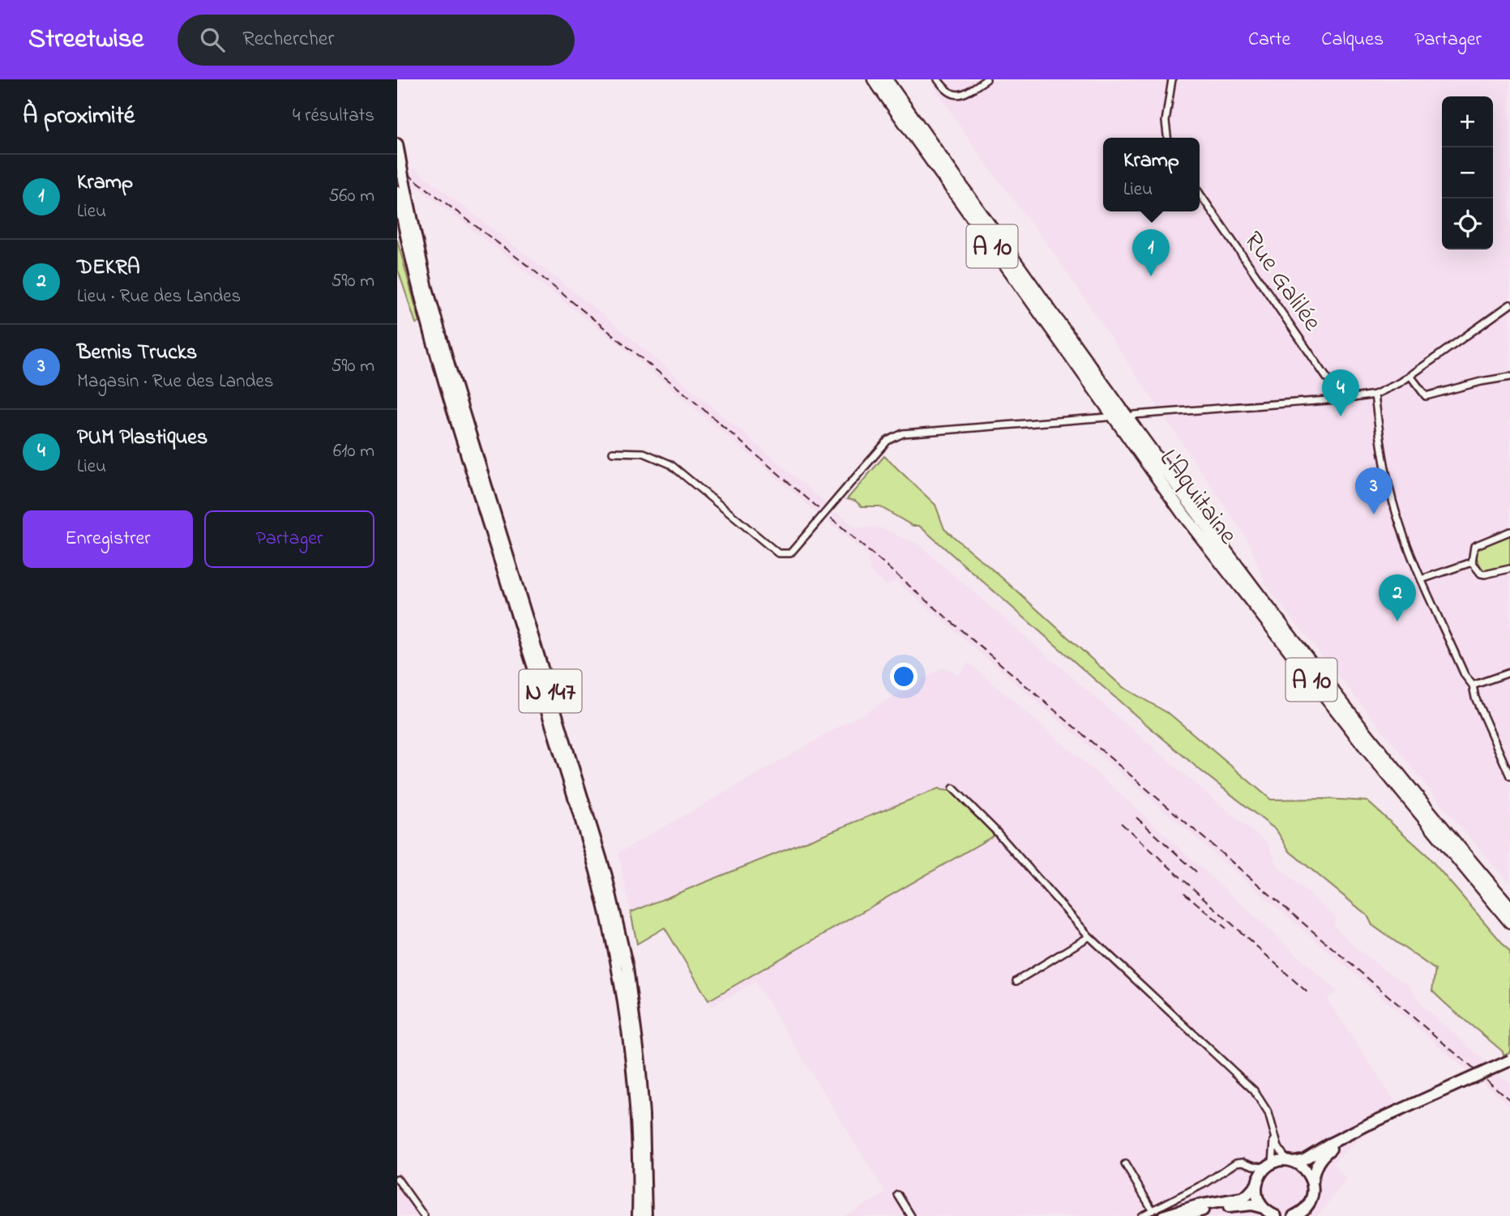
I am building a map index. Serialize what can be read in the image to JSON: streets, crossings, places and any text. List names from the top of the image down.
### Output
{
  "streets": {
    "highway": ["A 10", "L'Aquitaine"],
    "main road": ["N 147"],
    "street": ["Rue Galilée"]
  },
  "page": {
    "header": "Streetwise",
    "search": "Rechercher",
    "nav": ["Carte", "Calques", "Partager"],
    "heading": ["À proximité", "4 résultats"],
    "map_buttons": ["+", "−"],
    "popup": ["Kramp", "Lieu"],
    "list": [
      {
        "mark": "1",
        "name": "Kramp",
        "note": "Lieu",
        "value": "560 m"
      },
      {
        "mark": "2",
        "name": "DEKRA",
        "note": "Lieu · Rue des Landes",
        "value": "590 m"
      },
      {
        "mark": "3",
        "name": "Bernis Trucks",
        "note": "Magasin · Rue des Landes",
        "value": "590 m"
      },
      {
        "mark": "4",
        "name": "PUM Plastiques",
        "note": "Lieu",
        "value": "610 m"
      }
    ],
    "pins": [
      "1",
      "4",
      "3",
      "2"
    ],
    "buttons": ["Enregistrer", "Partager"]
  }
}
